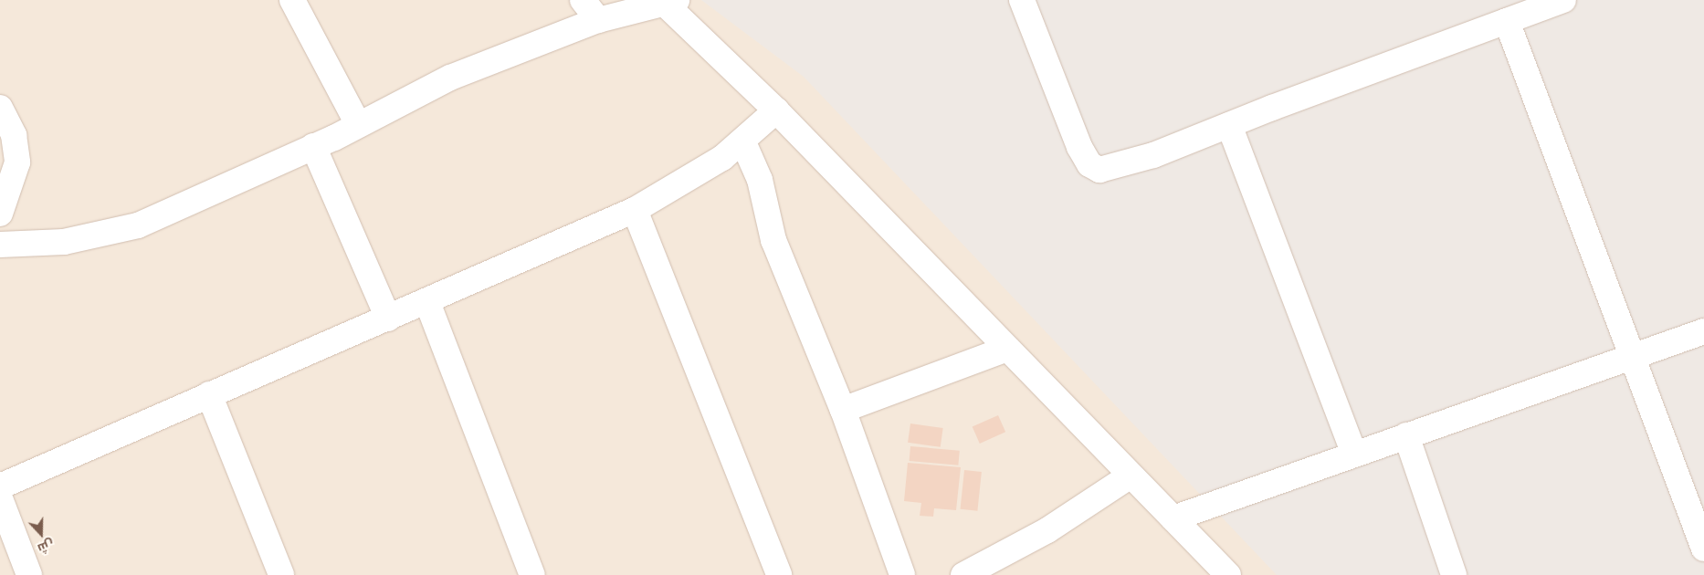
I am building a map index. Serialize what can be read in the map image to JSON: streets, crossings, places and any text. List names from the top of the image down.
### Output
{
  "north": "bottom"
}
